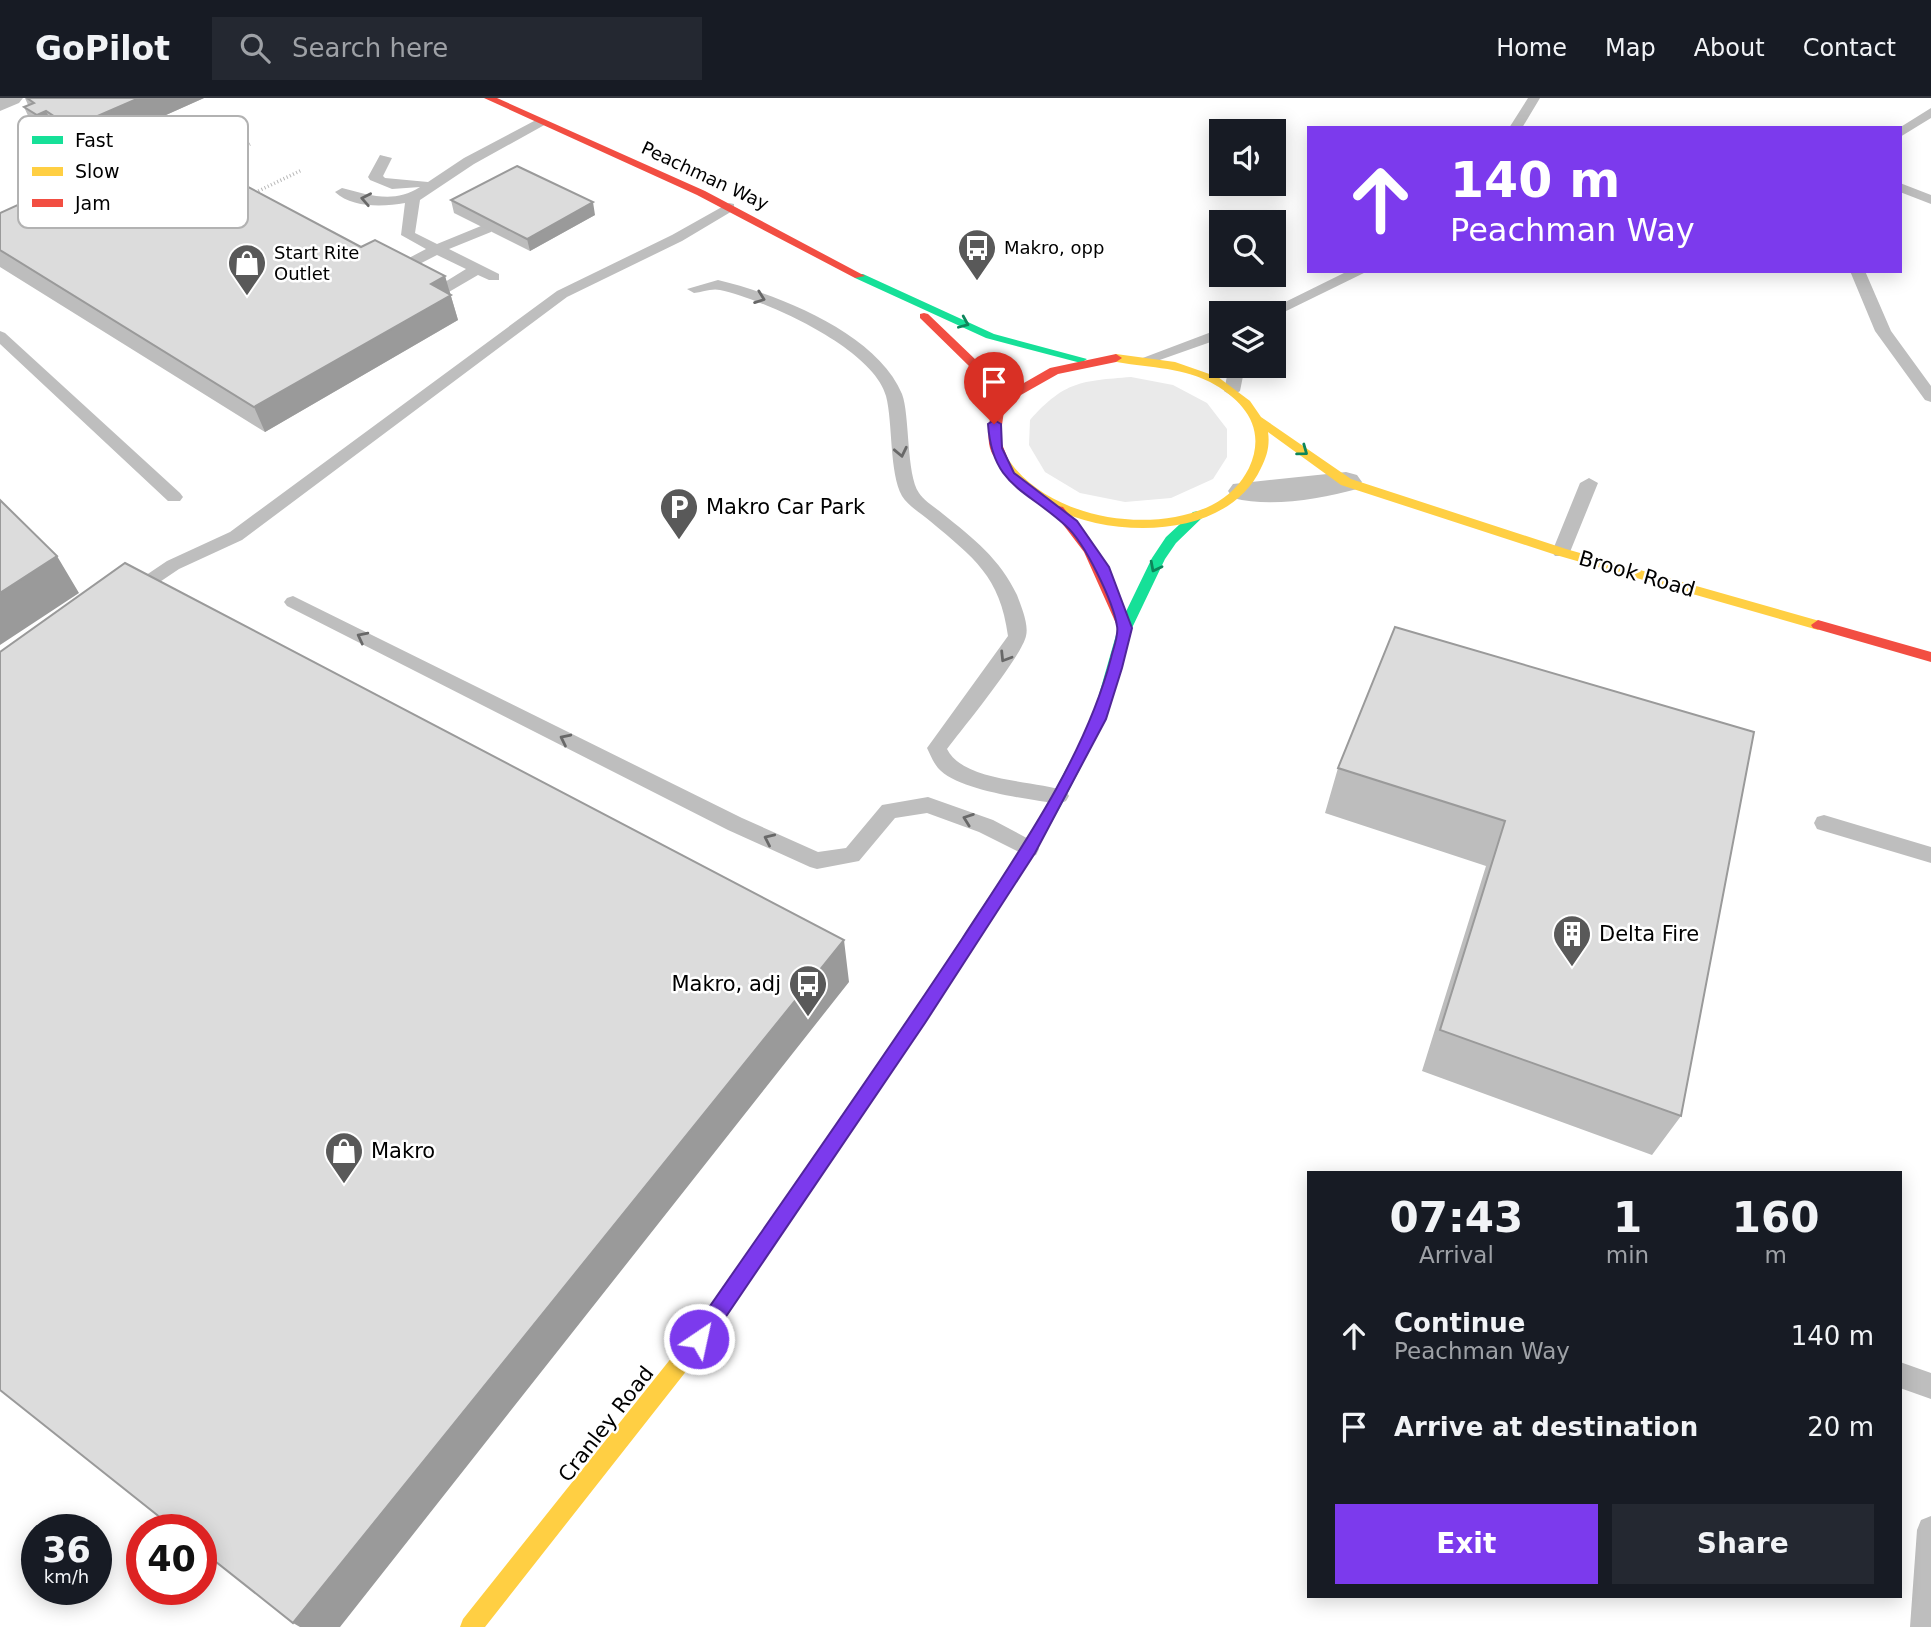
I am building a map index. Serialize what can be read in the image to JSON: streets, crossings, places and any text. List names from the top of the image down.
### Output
{
  "streets": {
    "street": ["Peachman Way", "Brook Road", "Cranley Road"]
  },
  "crossings": [
    ["Peachman Way", "Brook Road"],
    ["Peachman Way", "Cranley Road"],
    ["Brook Road", "Cranley Road"]
  ],
  "places": {
    "bus stop": ["Makro, opp", "Makro, adj"],
    "shop": ["Start Rite Outlet", "Makro"],
    "parking": ["Makro Car Park"],
    "building": ["Delta Fire"]
  },
  "legend": ["Fast", "Slow", "Jam"],
  "page": {
    "header": "GoPilot",
    "search": "Search here",
    "nav": [
      "Home",
      "Map",
      "About",
      "Contact"
    ],
    "turn": ["140 m", "Peachman Way"],
    "eta": [
      "07:43",
      "Arrival",
      "1",
      "min",
      "160",
      "m"
    ],
    "list": [
      {
        "name": "Continue",
        "note": "Peachman Way",
        "value": "140 m"
      },
      {
        "name": "Arrive at destination",
        "value": "20 m"
      }
    ],
    "buttons": ["Exit", "Share"],
    "speed": "36 km/h",
    "limit": "40"
  }
}
